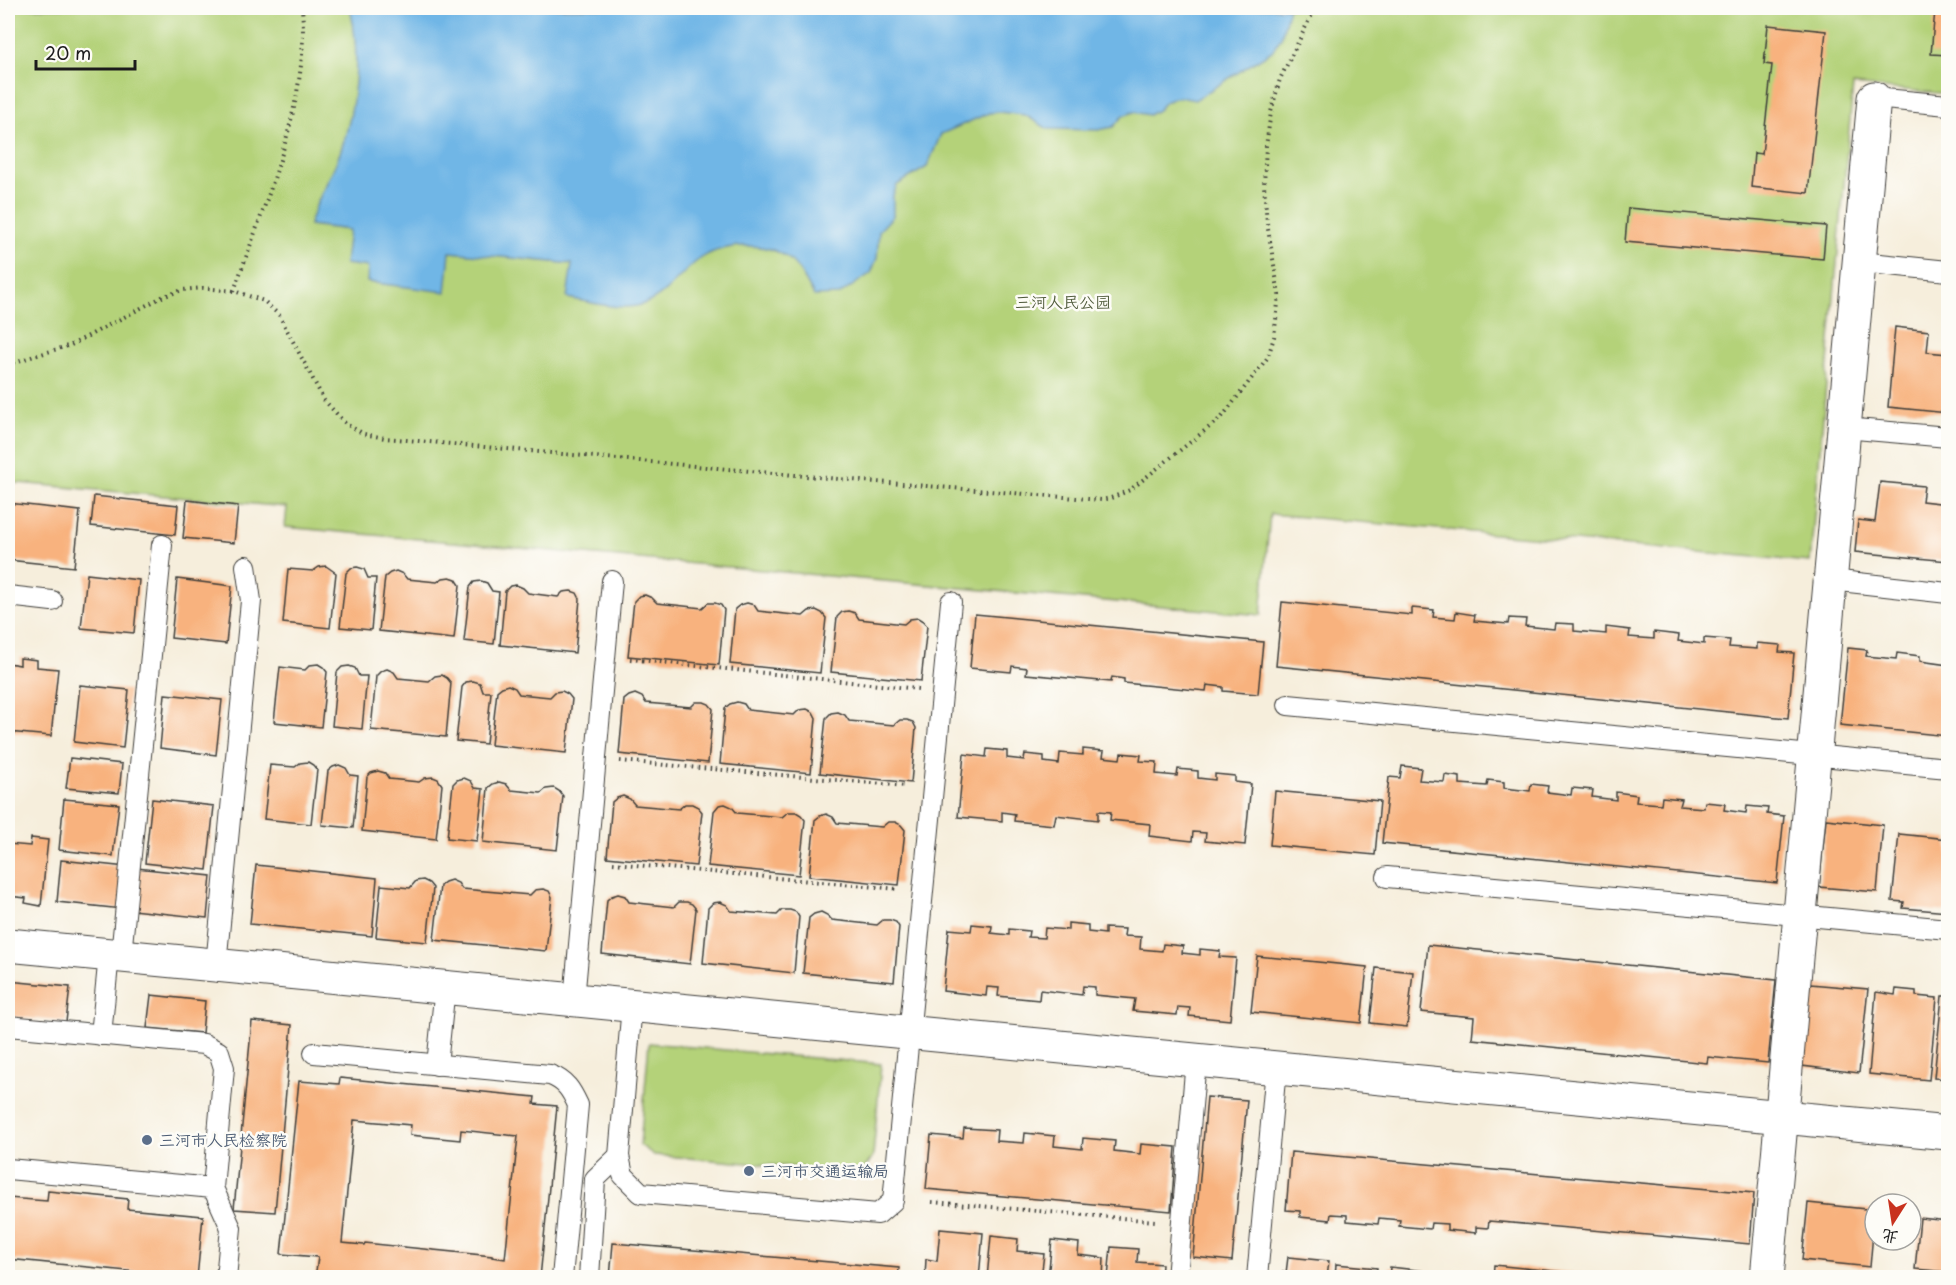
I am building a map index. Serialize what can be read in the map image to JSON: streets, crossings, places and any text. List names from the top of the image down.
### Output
{
  "parks": ["三河人民公园"],
  "places": ["三河市人民检察院", "三河市交通运输局"],
  "scale_bar": "20 m",
  "north": "bottom"
}
